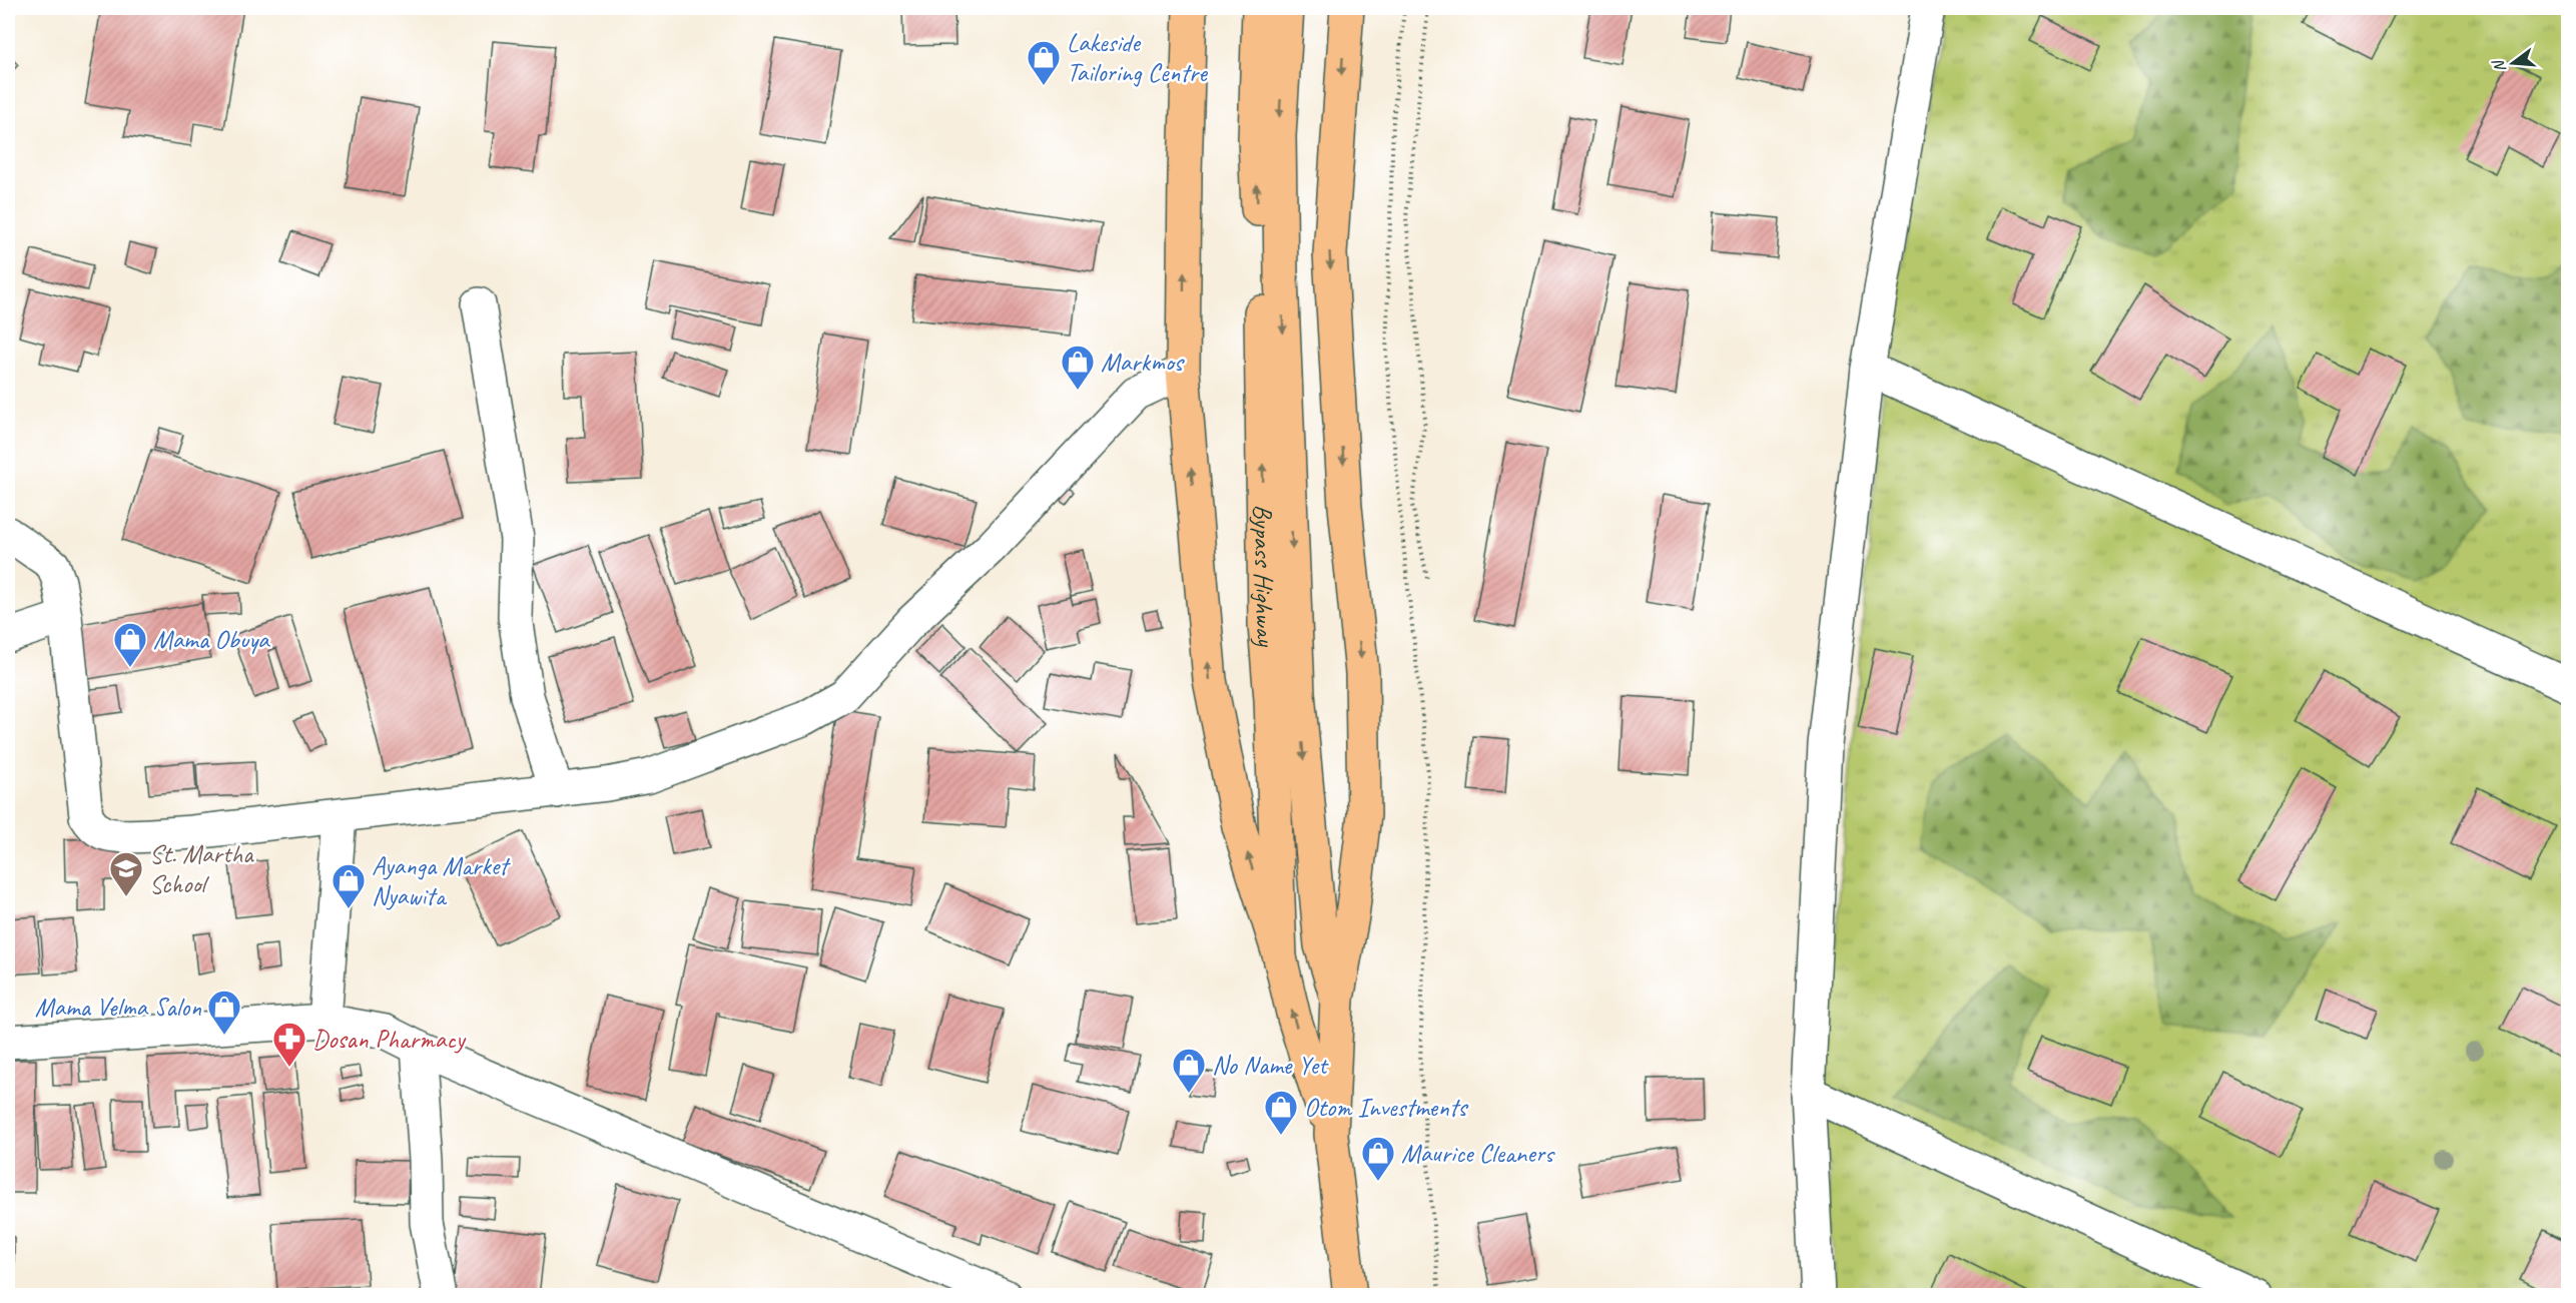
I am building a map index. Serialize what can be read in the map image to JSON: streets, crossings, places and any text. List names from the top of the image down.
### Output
{
  "streets": {
    "main road": ["Bypass Highway"]
  },
  "places": {
    "shop": [
      "Lakeside Tailoring Centre",
      "Markmos",
      "Mama Obuya",
      "Ayanga Market Nyawita",
      "Mama Velma Salon",
      "No Name Yet",
      "Otom Investments",
      "Maurice Cleaners"
    ],
    "school or university": ["St. Martha School"],
    "pharmacy": ["Dosan Pharmacy"]
  },
  "north": "left"
}
